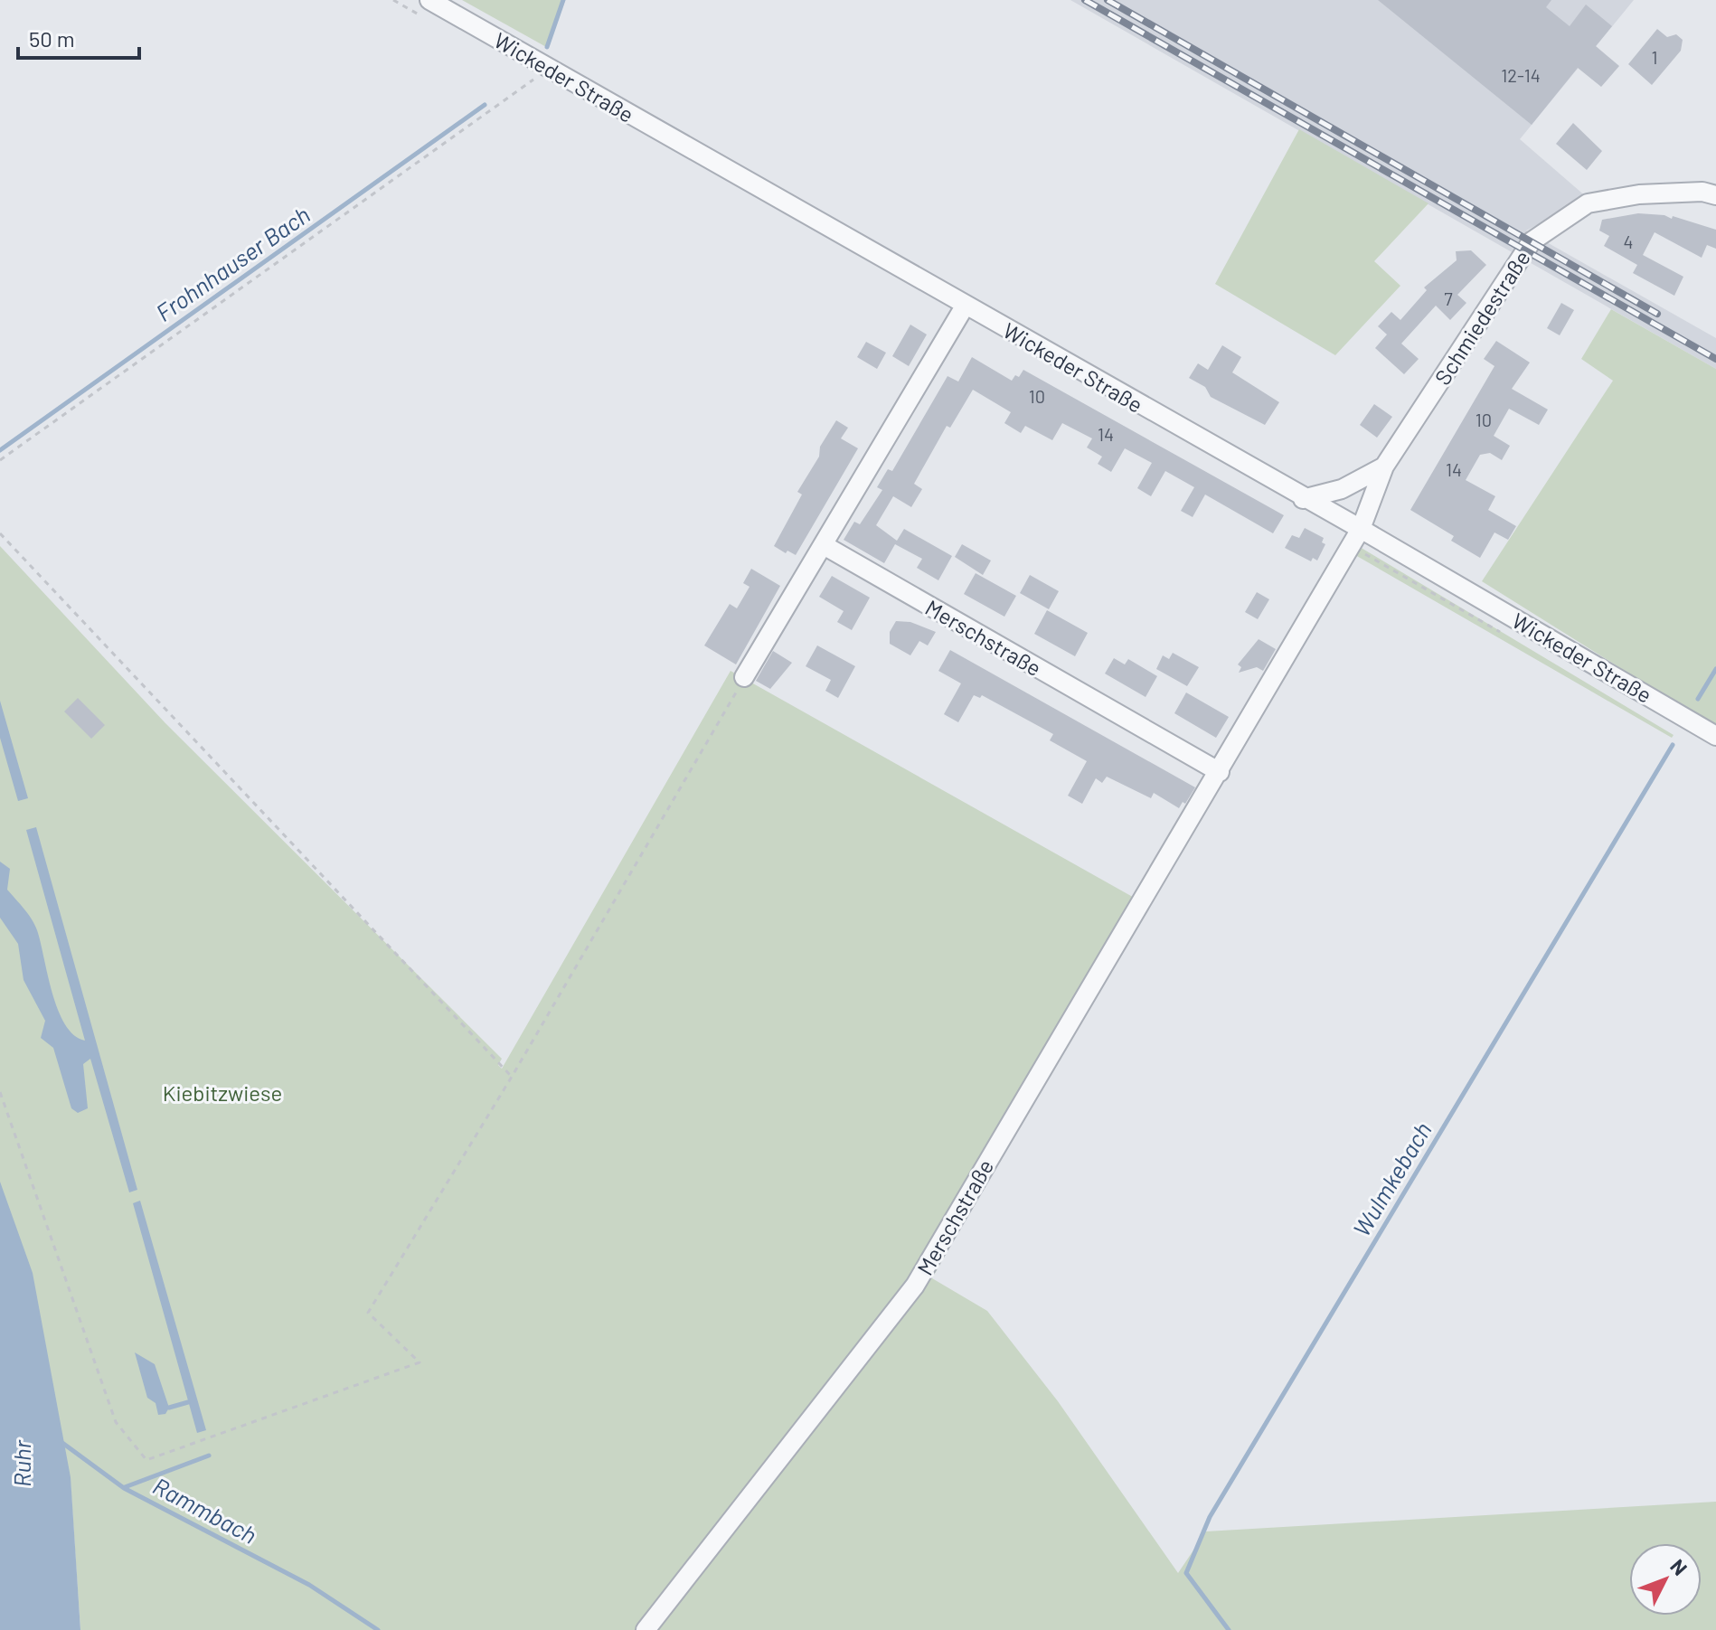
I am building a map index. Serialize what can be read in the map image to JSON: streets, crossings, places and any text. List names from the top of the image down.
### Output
{
  "streets": {
    "street": ["Wickeder Straße", "Schmiedestraße", "Merschstraße"]
  },
  "crossings": [
    ["Wickeder Straße", "Schmiedestraße"],
    ["Wickeder Straße", "Merschstraße"],
    ["Schmiedestraße", "Merschstraße"]
  ],
  "water": [
    "Frohnhauser Bach",
    "Wulmkebach",
    "Ruhr",
    "Rammbach"
  ],
  "parks": ["Kiebitzwiese"],
  "house_numbers": [
    "1",
    "12-14",
    "4",
    "7",
    "10",
    "10",
    "14",
    "14"
  ],
  "scale_bar": "50 m",
  "north": "top right"
}
